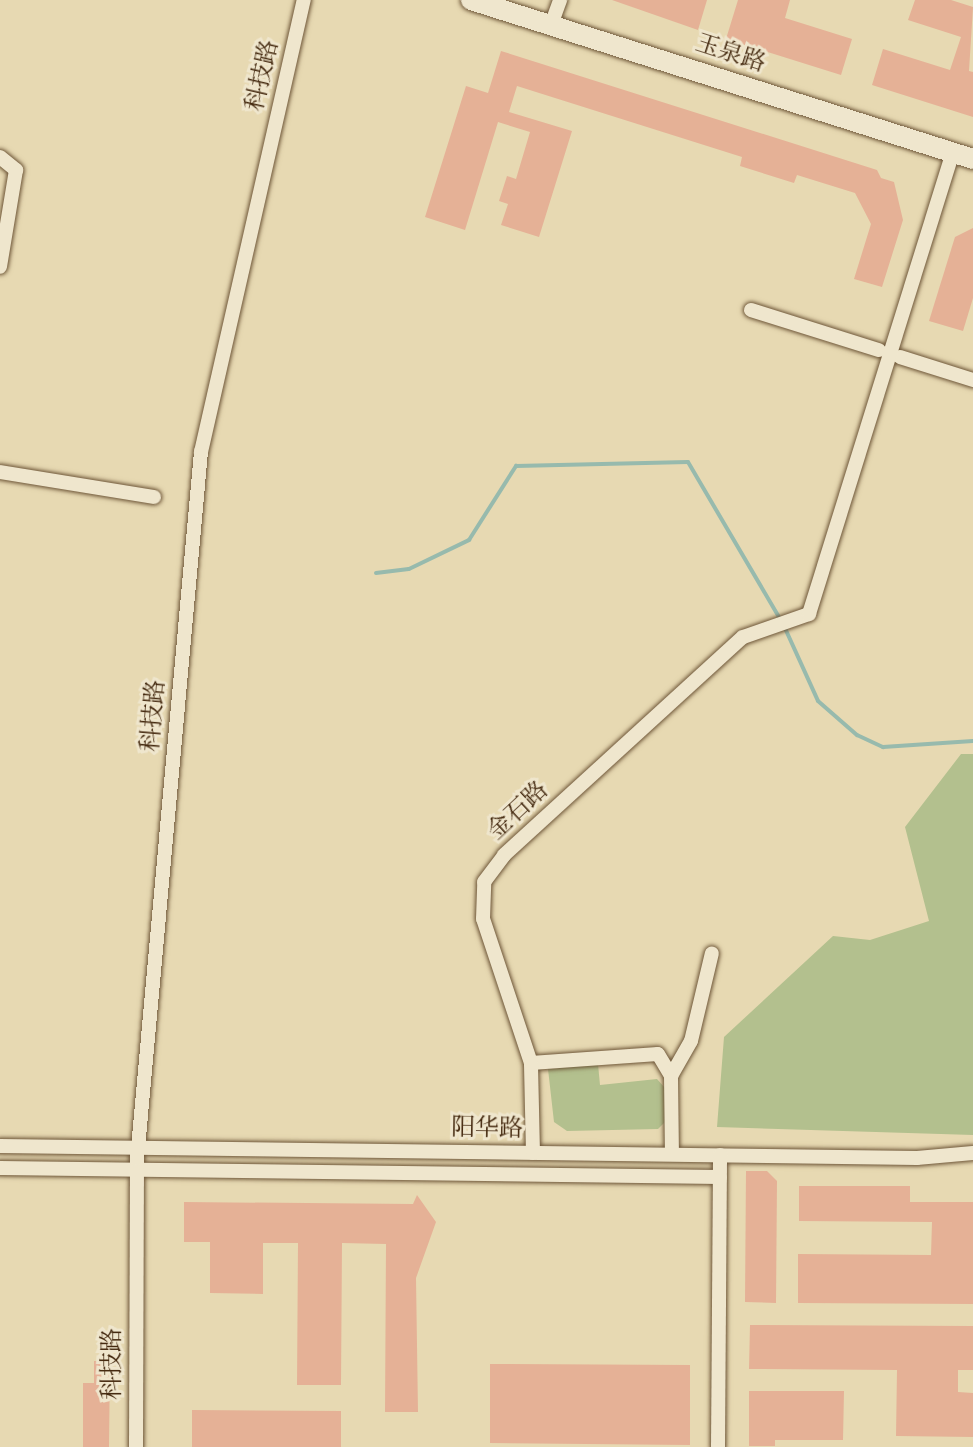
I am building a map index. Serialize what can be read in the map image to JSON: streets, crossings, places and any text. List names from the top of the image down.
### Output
{
  "streets": {
    "street": [
      "玉泉路",
      "科技路",
      "金石路",
      "阳华路"
    ]
  },
  "crossings": [
    ["玉泉路", "金石路"],
    ["科技路", "阳华路"],
    ["金石路", "阳华路"]
  ]
}
